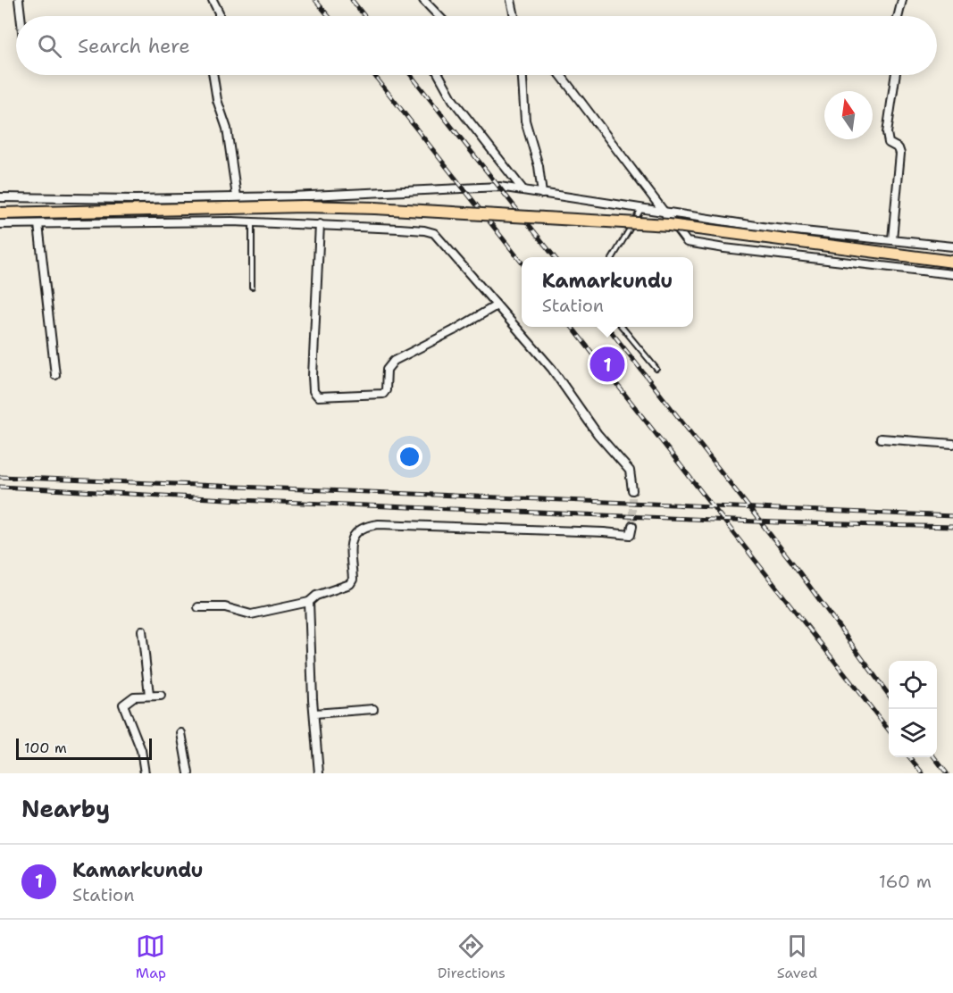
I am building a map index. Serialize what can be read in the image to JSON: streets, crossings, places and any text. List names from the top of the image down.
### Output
{
  "scale_bar": "100 m",
  "north": "top",
  "page": {
    "search": "Search here",
    "popup": ["Kamarkundu", "Station"],
    "pins": "1",
    "scale": "100 m",
    "heading": "Nearby",
    "list": [
      {
        "mark": "1",
        "name": "Kamarkundu",
        "note": "Station",
        "value": "160 m"
      }
    ],
    "nav": ["Map", "Directions", "Saved"]
  }
}
